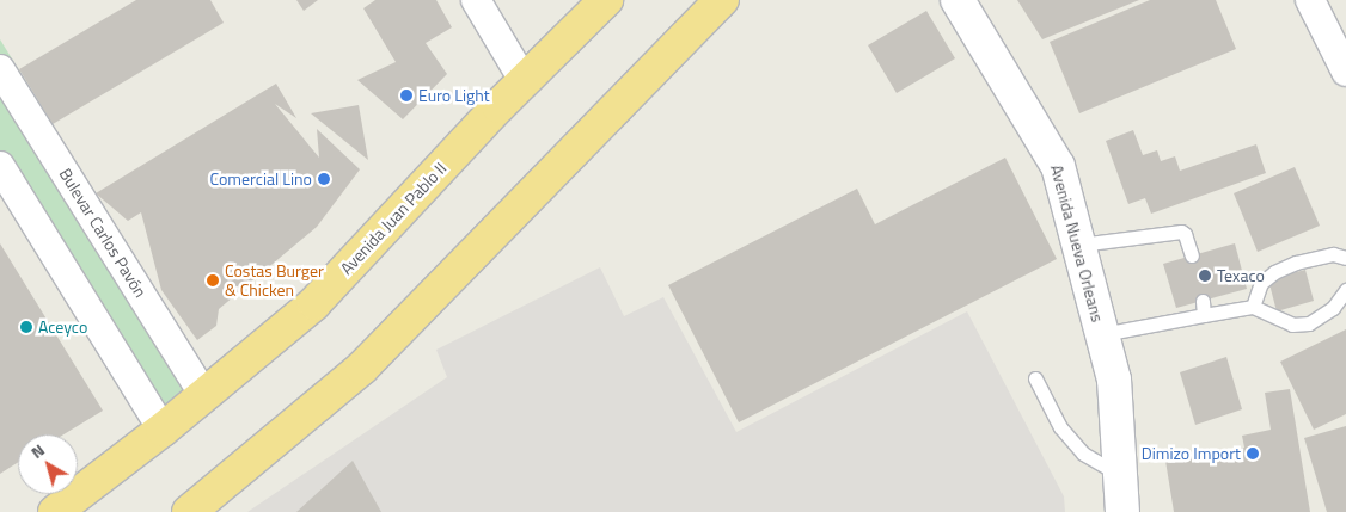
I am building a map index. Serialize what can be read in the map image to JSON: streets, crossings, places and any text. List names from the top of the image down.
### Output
{
  "streets": {
    "highway": ["Avenida Juan Pablo II"],
    "street": ["Bulevar Carlos Pavón", "Avenida Nueva Orleans"]
  },
  "crossings": [
    ["Avenida Juan Pablo II", "Bulevar Carlos Pavón"]
  ],
  "places": [
    "Euro Light",
    "Comercial Lino",
    "Texaco",
    "Costas Burger & Chicken",
    "Aceyco",
    "Dimizo Import"
  ],
  "north": "top left"
}
